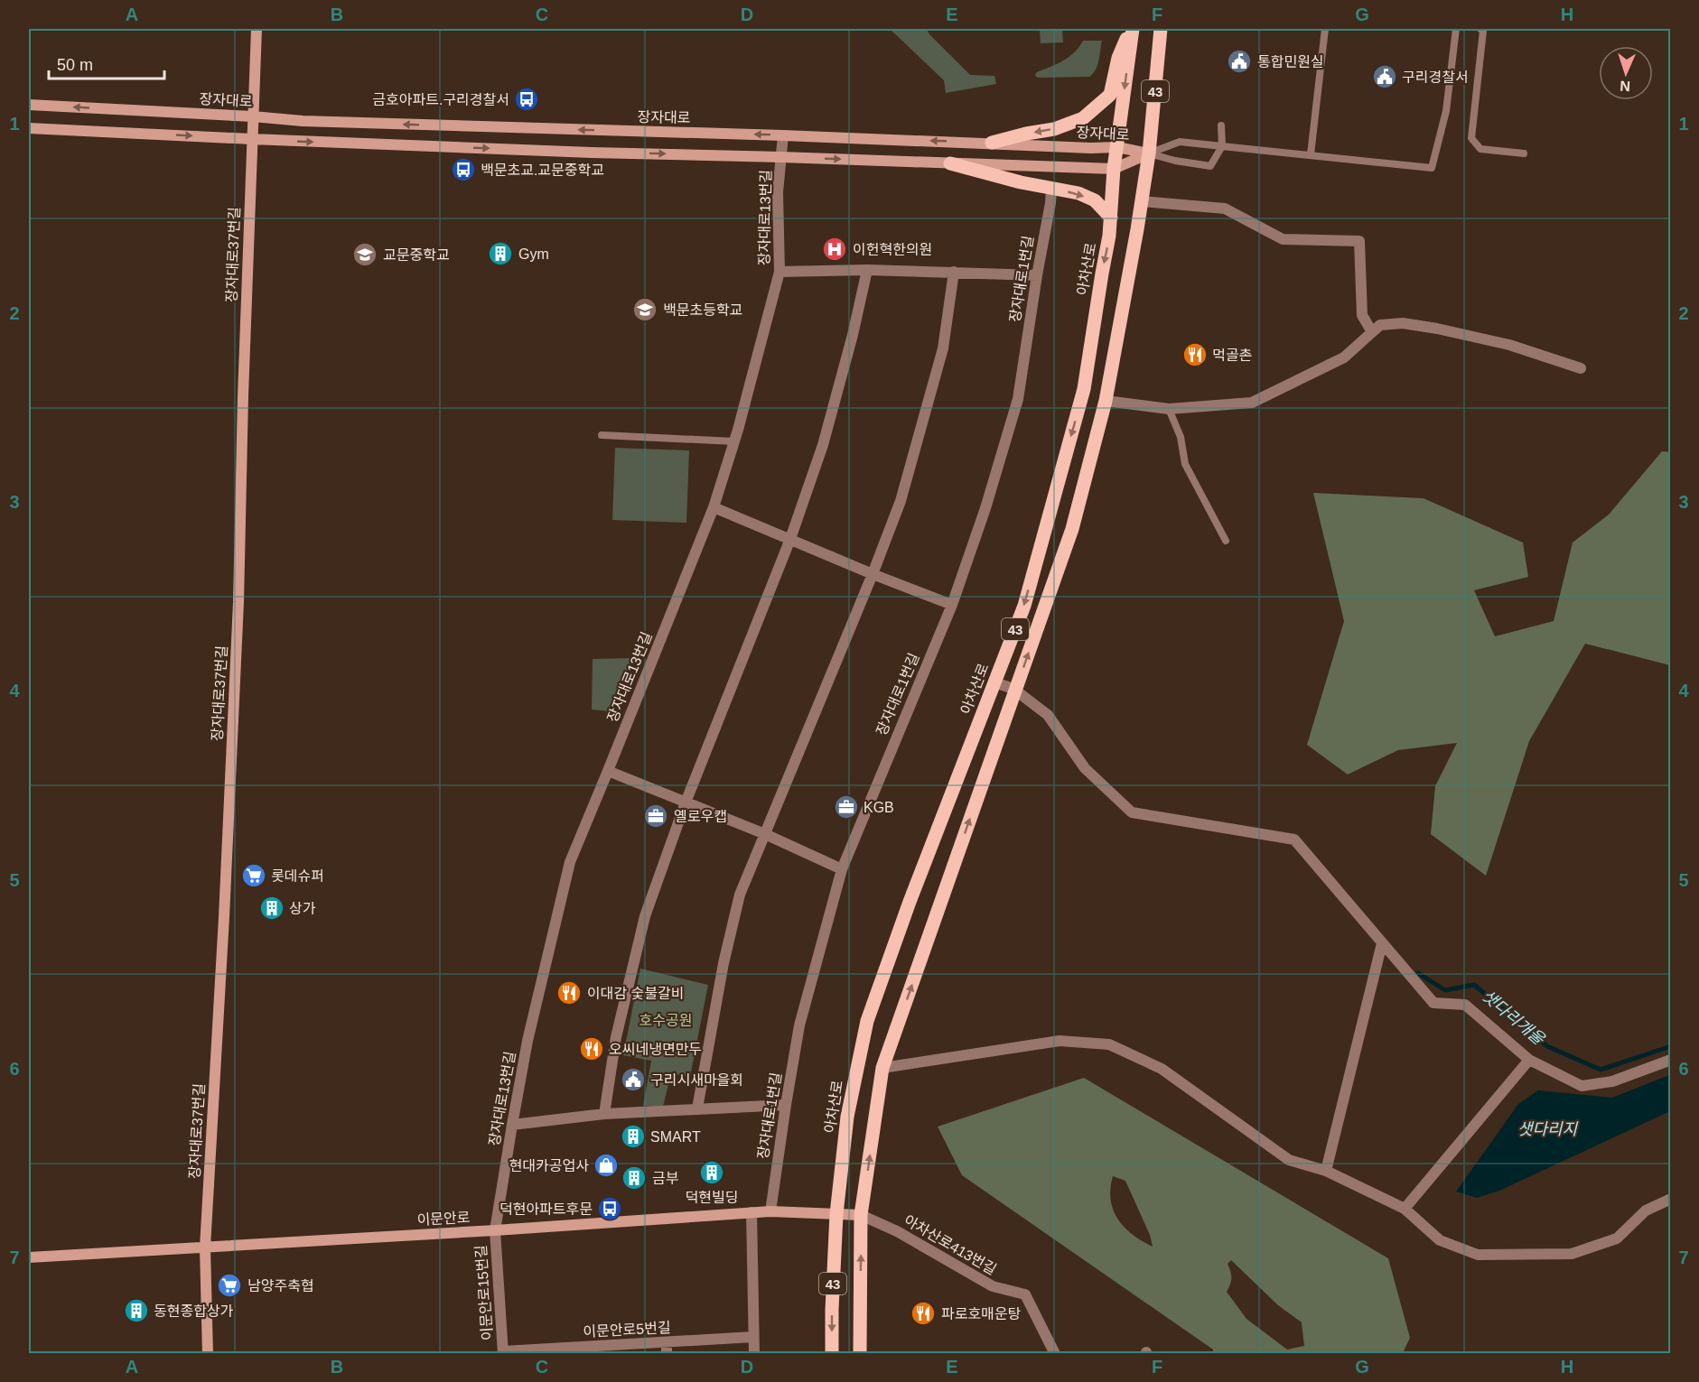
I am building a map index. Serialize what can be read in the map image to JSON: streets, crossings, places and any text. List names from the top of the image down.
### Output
{
  "streets": {
    "main road": ["43", "아차산로"],
    "street": [
      "장자대로",
      "장자대로13번길",
      "장자대로37번길",
      "장자대로1번길",
      "이문안로",
      "아차산로413번길",
      "이문안로15번길",
      "이문안로5번길"
    ]
  },
  "crossings": [
    ["43", "장자대로"],
    ["43", "이문안로"],
    ["43", "아차산로413번길"],
    ["장자대로", "장자대로13번길"],
    ["장자대로", "장자대로37번길"],
    ["장자대로", "아차산로"],
    ["장자대로13번길", "이문안로"],
    ["장자대로13번길", "이문안로15번길"],
    ["장자대로37번길", "이문안로"],
    ["아차산로", "이문안로"],
    ["장자대로1번길", "이문안로"],
    ["이문안로", "아차산로413번길"],
    ["이문안로", "이문안로15번길"],
    ["이문안로15번길", "이문안로5번길"]
  ],
  "water": ["샛다리개울", "샛다리지"],
  "parks": ["호수공원"],
  "places": {
    "public building": ["통합민원실", "구리경찰서", "구리시새마을회"],
    "bus stop": ["금호아파트.구리경찰서", "백문초교.교문중학교", "덕현아파트후문"],
    "hospital": ["이헌혁한의원"],
    "building": [
      "Gym",
      "상가",
      "SMART",
      "덕현빌딩",
      "금부",
      "동현종합상가"
    ],
    "school or university": ["교문중학교", "백문초등학교"],
    "restaurant": [
      "먹골촌",
      "이대감 숯불갈비",
      "오씨네냉면만두",
      "파로호매운탕"
    ],
    "office": ["KGB", "옐로우캡"],
    "supermarket": ["롯데슈퍼", "남양주축협"],
    "shop": ["현대카공업사"]
  },
  "scale_bar": "50 m",
  "north": "bottom",
  "grid": {
    "columns": [
      "A",
      "B",
      "C",
      "D",
      "E",
      "F",
      "G",
      "H"
    ],
    "rows": [
      "1",
      "2",
      "3",
      "4",
      "5",
      "6",
      "7"
    ]
  }
}
